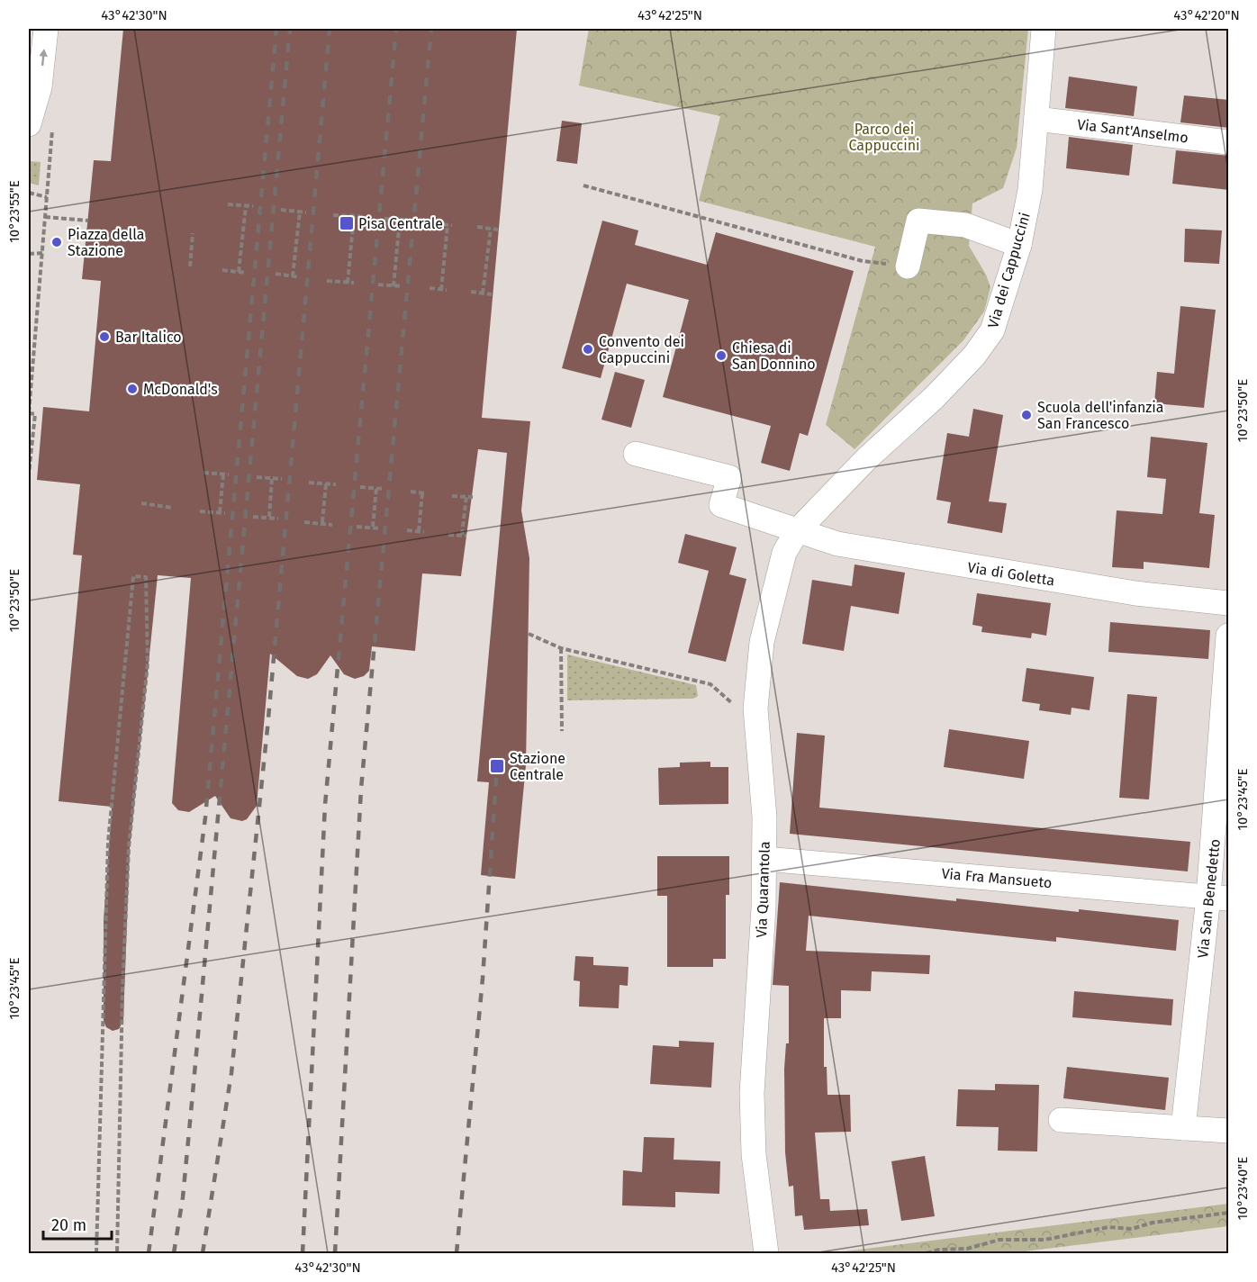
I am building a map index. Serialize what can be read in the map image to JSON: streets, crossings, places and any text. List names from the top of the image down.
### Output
{
  "streets": {
    "street": [
      "Via Sant'Anselmo",
      "Via dei Cappuccini",
      "Via di Goletta",
      "Via Fra Mansueto",
      "Via Quarantola",
      "Via San Benedetto"
    ]
  },
  "crossings": [
    ["Via Sant'Anselmo", "Via dei Cappuccini"],
    ["Via dei Cappuccini", "Via di Goletta"],
    ["Via dei Cappuccini", "Via Quarantola"],
    ["Via di Goletta", "Via Quarantola"],
    ["Via Fra Mansueto", "Via Quarantola"],
    ["Via Fra Mansueto", "Via San Benedetto"]
  ],
  "parks": ["Parco dei Cappuccini"],
  "places": {
    "transit": ["Pisa Centrale", "Stazione Centrale"],
    "other": [
      "Piazza della Stazione",
      "Bar Italico",
      "Convento dei Cappuccini",
      "Chiesa di San Donnino",
      "McDonald's",
      "Scuola dell'infanzia San Francesco"
    ]
  },
  "scale_bar": "20 m",
  "coordinates": [
    "43°42'30\"N",
    "43°42'25\"N",
    "43°42'20\"N",
    "10°23'55\"E",
    "10°23'50\"E",
    "10°23'45\"E",
    "10°23'40\"E"
  ]
}
